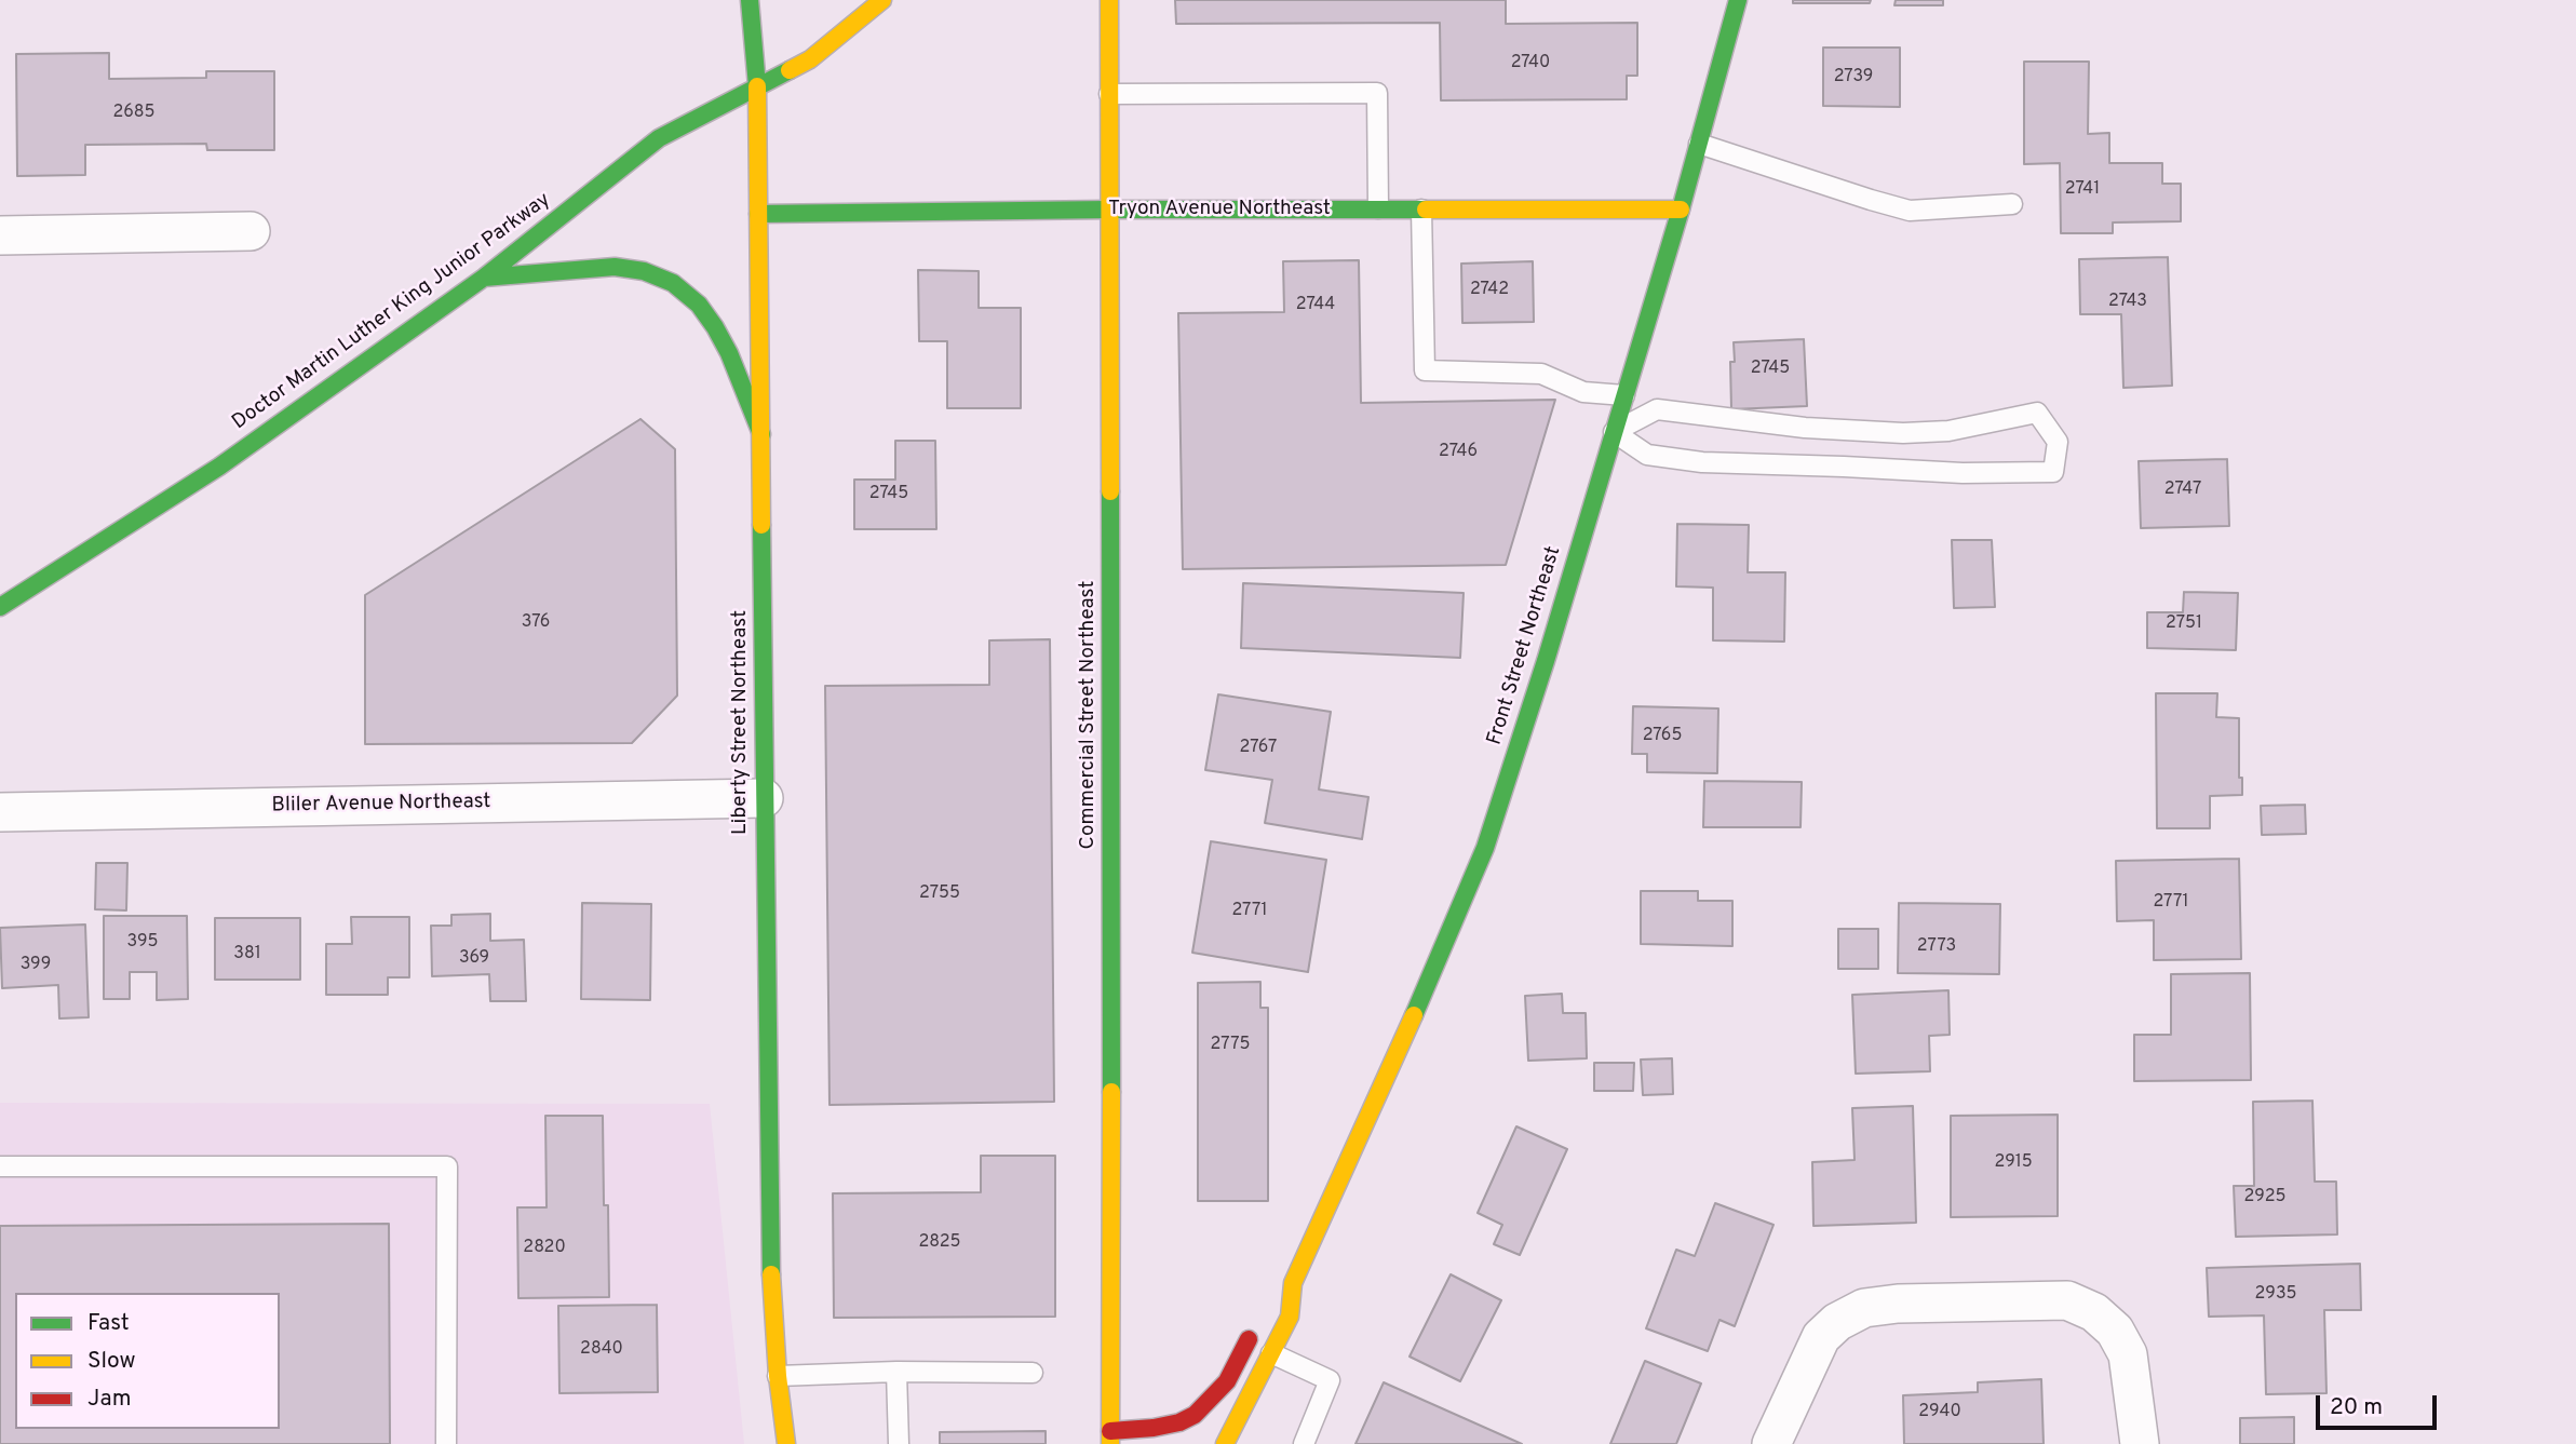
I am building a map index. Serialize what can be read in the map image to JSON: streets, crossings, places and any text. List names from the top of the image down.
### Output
{
  "streets": {
    "main road": [
      "Tryon Avenue Northeast",
      "Doctor Martin Luther King Junior Parkway",
      "Front Street Northeast",
      "Commercial Street Northeast",
      "Liberty Street Northeast"
    ],
    "street": ["Bliler Avenue Northeast"]
  },
  "crossings": [
    ["Tryon Avenue Northeast", "Front Street Northeast"],
    ["Tryon Avenue Northeast", "Commercial Street Northeast"],
    ["Tryon Avenue Northeast", "Liberty Street Northeast"],
    ["Doctor Martin Luther King Junior Parkway", "Liberty Street Northeast"],
    ["Liberty Street Northeast", "Bliler Avenue Northeast"]
  ],
  "house_numbers": [
    "2740",
    "2739",
    "2685",
    "2741",
    "2742",
    "2743",
    "2744",
    "2745",
    "2746",
    "2747",
    "2745",
    "376",
    "2751",
    "2765",
    "2767",
    "2755",
    "2771",
    "2771",
    "395",
    "2773",
    "381",
    "369",
    "399",
    "2775",
    "2915",
    "2925",
    "2825",
    "2820",
    "2935",
    "2840",
    "2940"
  ],
  "legend": ["Fast", "Slow", "Jam"],
  "scale_bar": "20 m"
}
